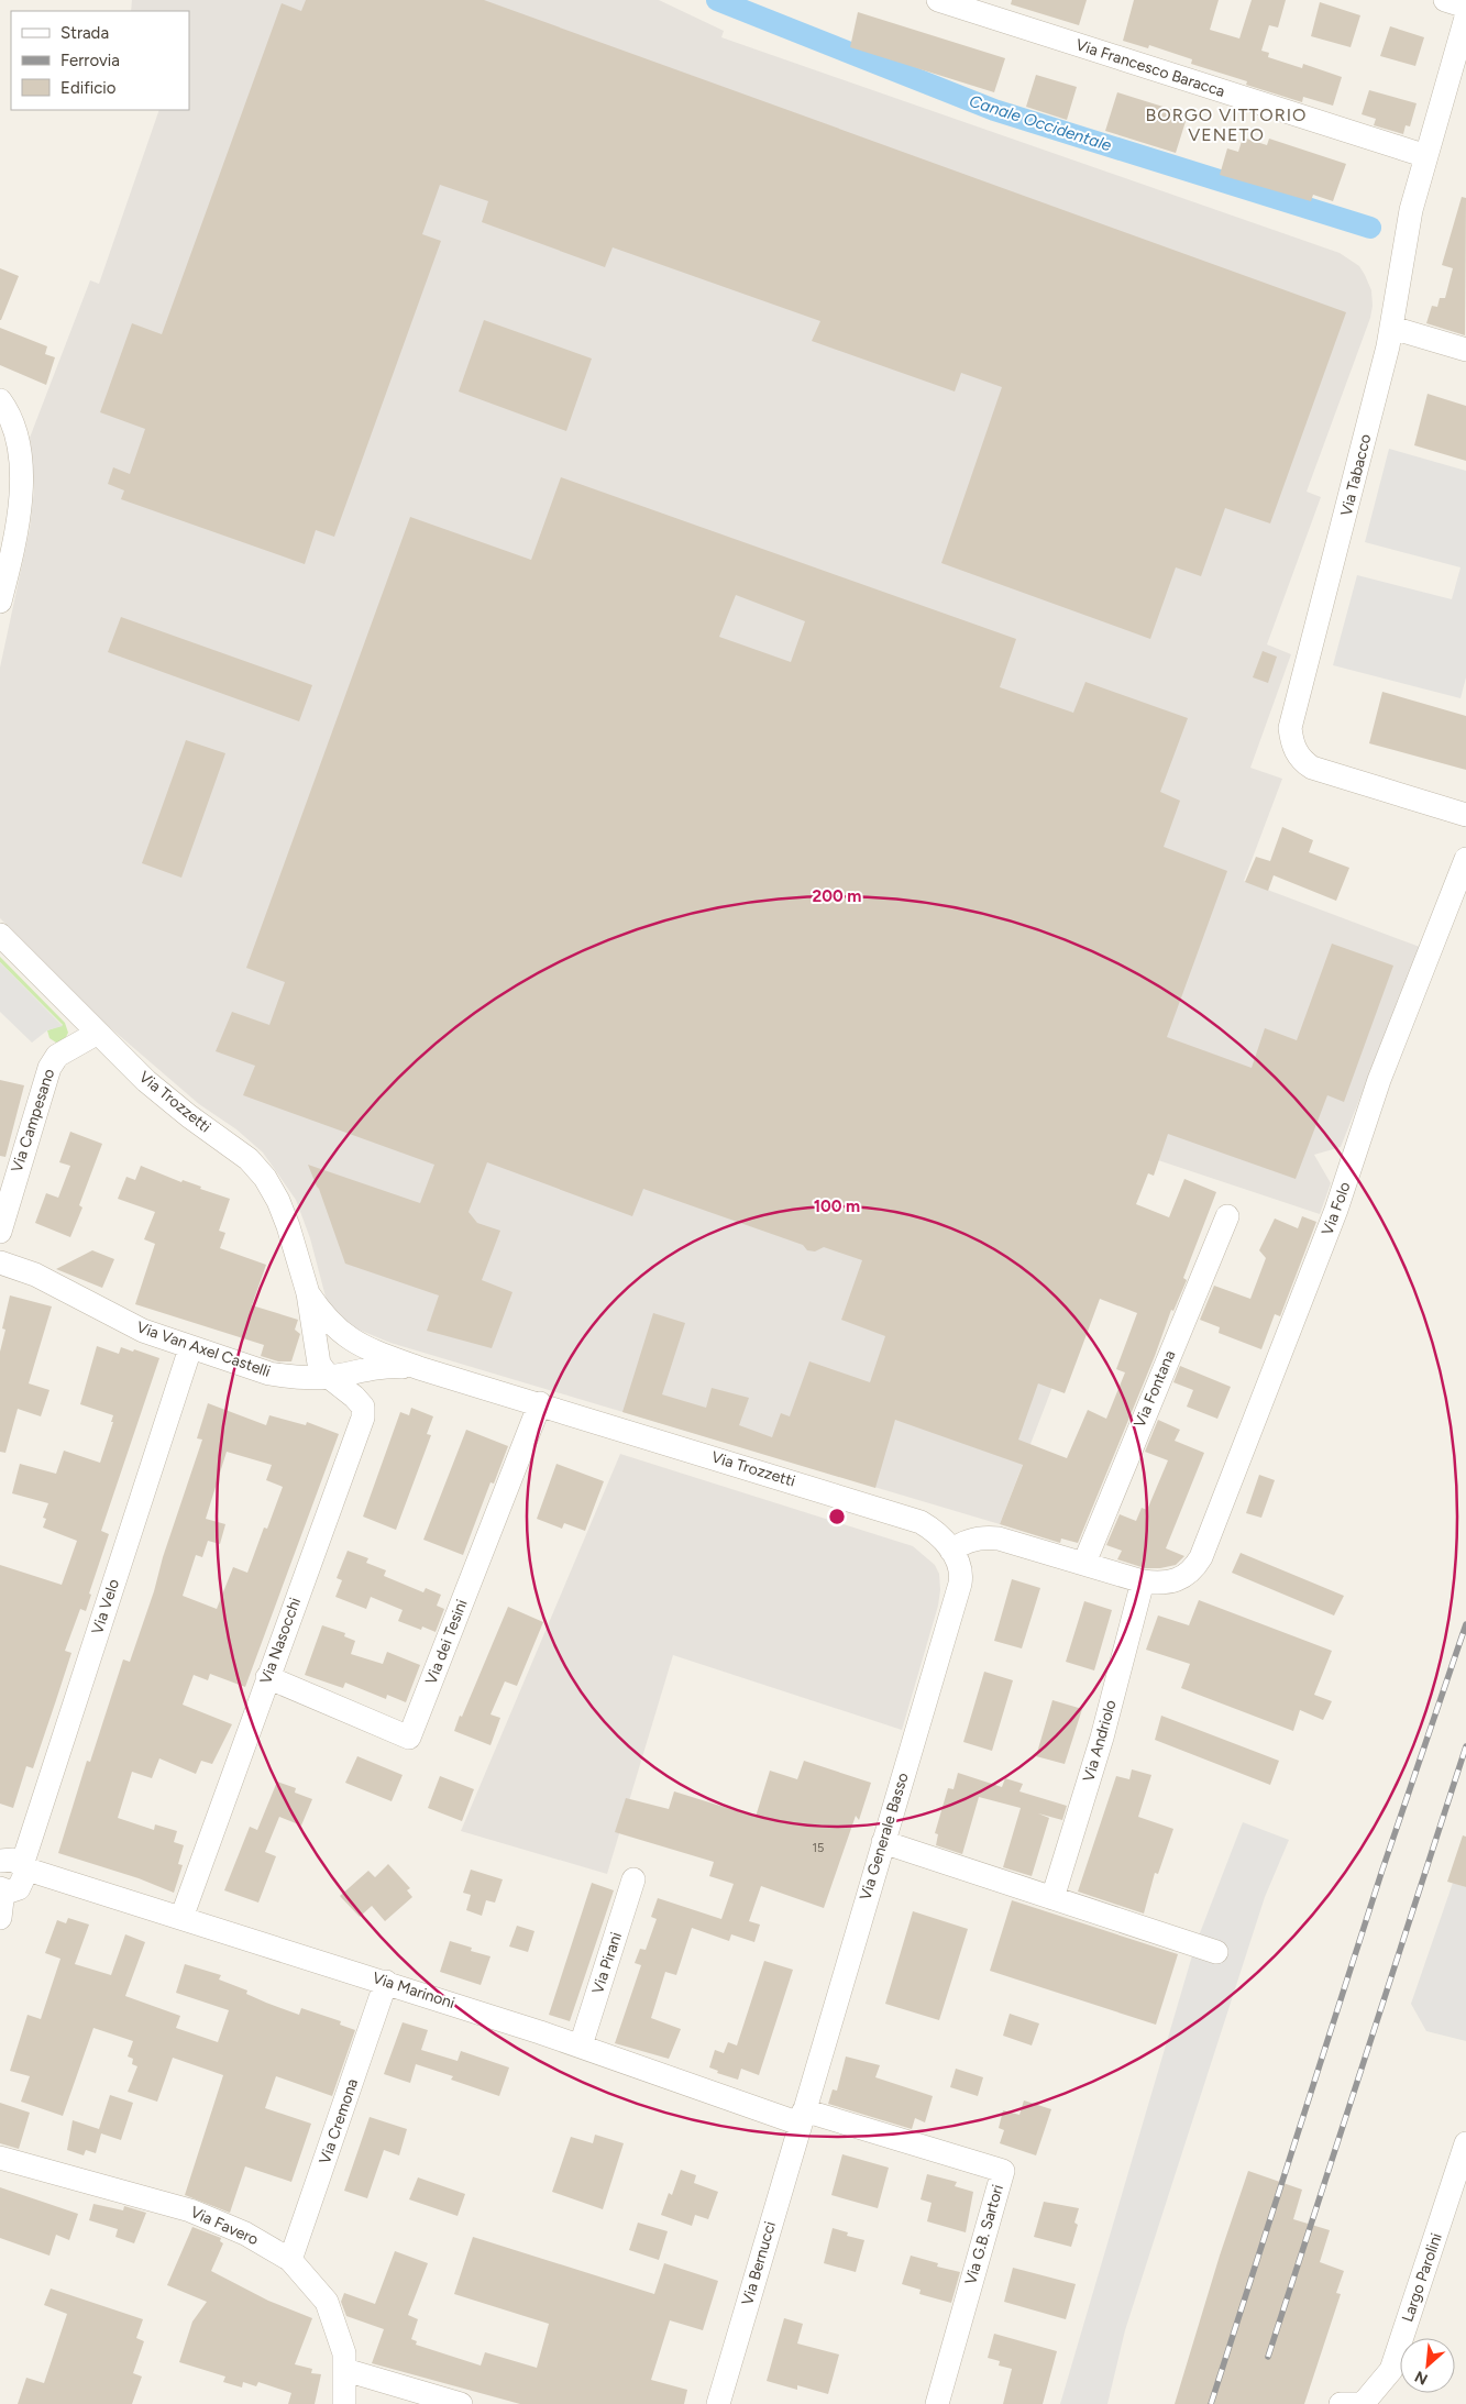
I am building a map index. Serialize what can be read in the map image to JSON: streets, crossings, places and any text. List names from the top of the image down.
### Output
{
  "streets": {
    "street": [
      "Via Francesco Baracca",
      "Via Tabacco",
      "Via Trozzetti",
      "Via Campesano",
      "Via Folo",
      "Via Van Axel Castelli",
      "Via Fontana",
      "Via Velo",
      "Via Nasocchi",
      "Via dei Tesini",
      "Via Andriolo",
      "Via Generale Basso",
      "Via Pirani",
      "Via Marinoni",
      "Via Cremona",
      "Via Favero",
      "Via G.B. Sartori",
      "Via Bernucci",
      "Largo Parolini"
    ]
  },
  "crossings": [
    ["Via Francesco Baracca", "Via Tabacco"],
    ["Via Trozzetti", "Via Campesano"],
    ["Via Trozzetti", "Via Van Axel Castelli"],
    ["Via Trozzetti", "Via Nasocchi"],
    ["Via Trozzetti", "Via dei Tesini"],
    ["Via Trozzetti", "Via Generale Basso"],
    ["Via Folo", "Via Andriolo"],
    ["Via Van Axel Castelli", "Via Velo"],
    ["Via Van Axel Castelli", "Via Nasocchi"],
    ["Via Velo", "Via Marinoni"],
    ["Via Nasocchi", "Via dei Tesini"],
    ["Via Nasocchi", "Via Marinoni"],
    ["Via Generale Basso", "Via Marinoni"],
    ["Via Generale Basso", "Via G.B. Sartori"],
    ["Via Generale Basso", "Via Bernucci"],
    ["Via Pirani", "Via Marinoni"],
    ["Via Marinoni", "Via Cremona"],
    ["Via Marinoni", "Via G.B. Sartori"],
    ["Via Marinoni", "Via Bernucci"],
    ["Via Cremona", "Via Favero"],
    ["Via G.B. Sartori", "Via Bernucci"]
  ],
  "districts": ["BORGO VITTORIO VENETO"],
  "water": ["Canale Occidentale"],
  "house_numbers": ["15"],
  "legend": ["Strada", "Ferrovia", "Edificio"],
  "north": "bottom left",
  "rings": ["200 m", "100 m"]
}
